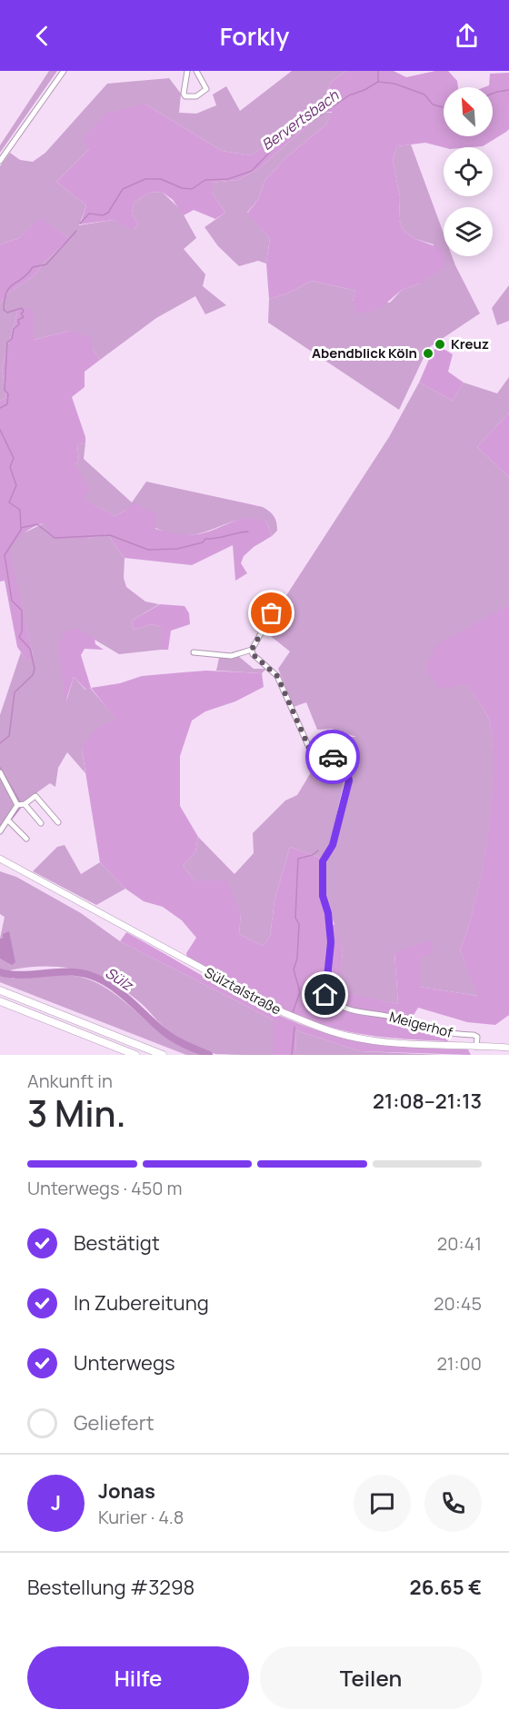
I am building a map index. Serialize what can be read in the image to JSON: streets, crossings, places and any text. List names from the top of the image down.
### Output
{
  "streets": {
    "main road": ["Sülztalstraße"],
    "street": ["Meigerhof"]
  },
  "crossings": [
    ["Sülztalstraße", "Meigerhof"]
  ],
  "water": ["Bervertsbach", "Sülz"],
  "places": ["Kreuz", "Abendblick Köln"],
  "north": "top left",
  "page": {
    "header": "Forkly",
    "heading": ["3 Min.", "Ankunft in", "21:08–21:13"],
    "panel": [
      "Jonas",
      "Kurier · 4.8",
      "Bestellung #3298",
      "26.65 €"
    ],
    "bar": "Unterwegs · 450 m",
    "list": [
      ["Bestätigt", "20:41"],
      ["In Zubereitung", "20:45"],
      ["Unterwegs", "21:00"],
      "Geliefert"
    ],
    "round": "J",
    "buttons": ["Hilfe", "Teilen"]
  }
}
